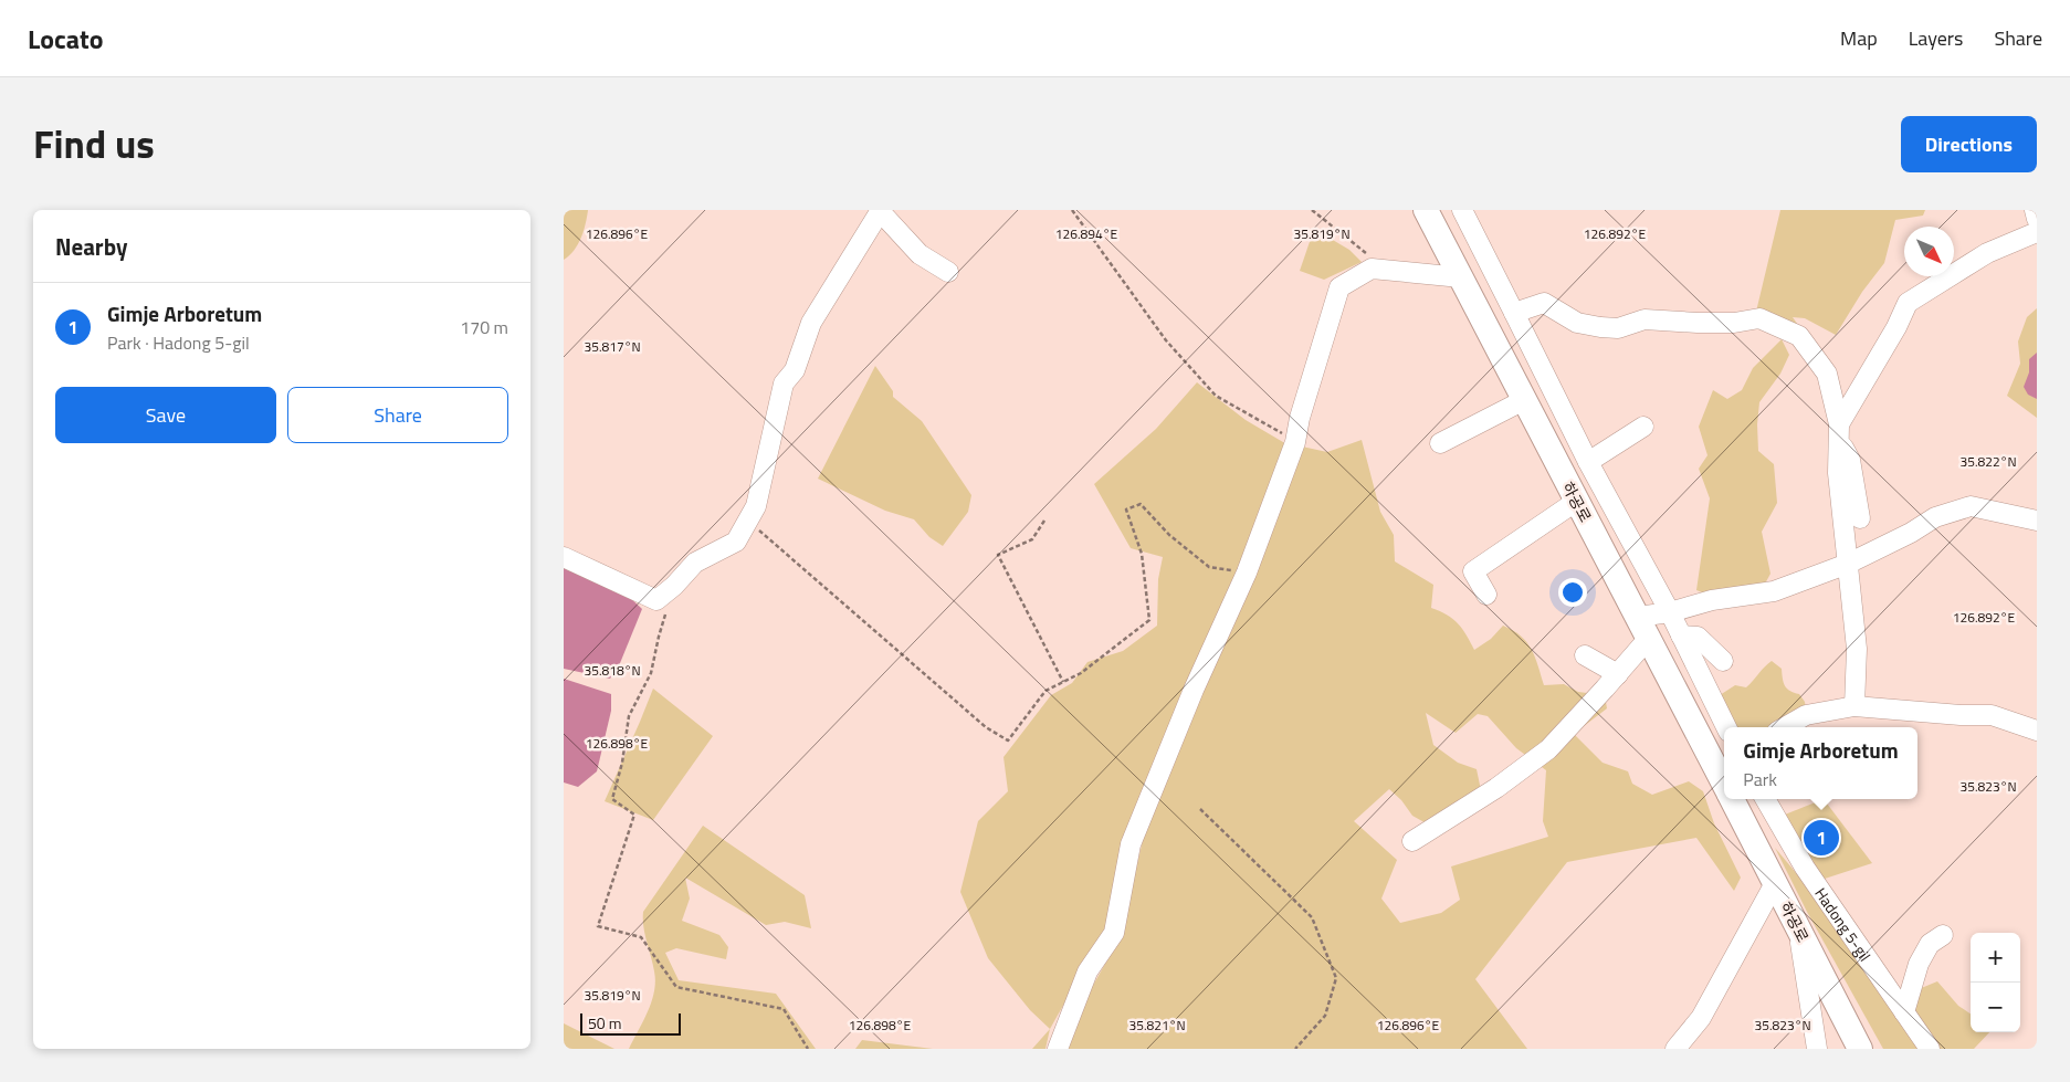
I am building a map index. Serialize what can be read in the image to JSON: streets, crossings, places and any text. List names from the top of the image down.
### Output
{
  "streets": {
    "main road": ["하공로"],
    "street": ["Hadong 5-gil"]
  },
  "scale_bar": "50 m",
  "north": "bottom right",
  "page": {
    "header": "Locato",
    "nav": ["Map", "Layers", "Share"],
    "title": "Find us",
    "buttons": [
      "Directions",
      ["Save", "Share"]
    ],
    "heading": "Nearby",
    "list": [
      {
        "mark": "1",
        "name": "Gimje Arboretum",
        "note": "Park · Hadong 5-gil",
        "value": "170 m"
      }
    ],
    "popup": ["Gimje Arboretum", "Park"],
    "pins": "1",
    "map_buttons": ["+", "−"],
    "scale": "50 m"
  },
  "coordinates": [
    "126.894°E",
    "126.892°E",
    "35.819°N",
    "126.896°E",
    "35.817°N",
    "35.822°N",
    "35.818°N",
    "126.898°E",
    "35.823°N",
    "35.821°N"
  ]
}
